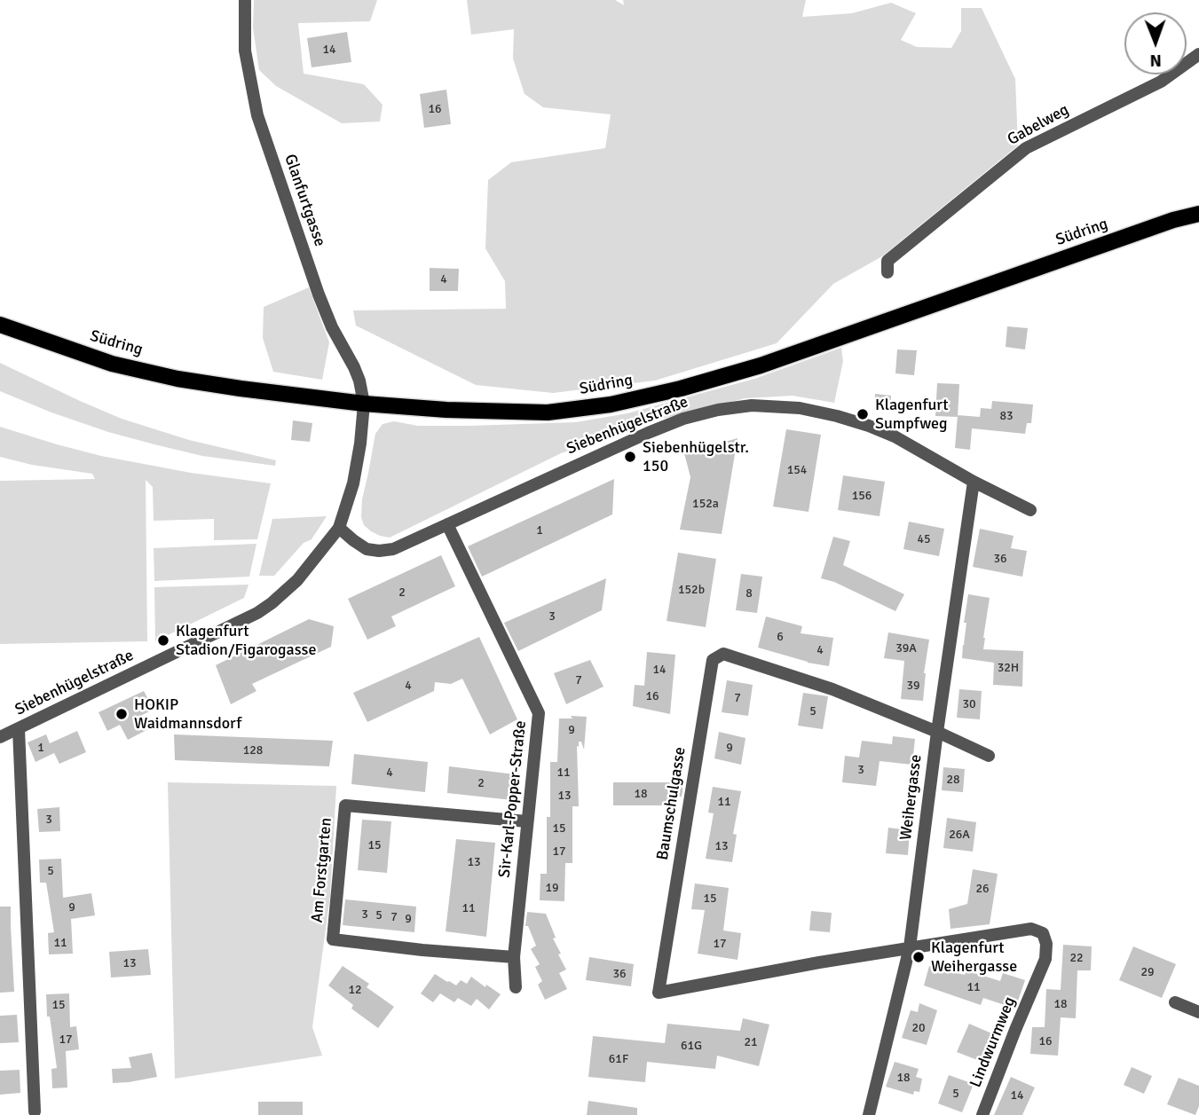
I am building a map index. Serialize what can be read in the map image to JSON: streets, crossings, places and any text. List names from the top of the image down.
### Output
{
  "streets": {
    "main road": ["Südring"],
    "street": [
      "Gabelweg",
      "Glanfurtgasse",
      "Siebenhügelstraße",
      "Weihergasse",
      "Sir-Karl-Popper-Straße",
      "Baumschulgasse",
      "Am Forstgarten",
      "Lindwurmweg"
    ]
  },
  "crossings": [
    ["Glanfurtgasse", "Südring"],
    ["Glanfurtgasse", "Siebenhügelstraße"],
    ["Südring", "Siebenhügelstraße"],
    ["Siebenhügelstraße", "Weihergasse"],
    ["Siebenhügelstraße", "Sir-Karl-Popper-Straße"],
    ["Weihergasse", "Baumschulgasse"],
    ["Weihergasse", "Lindwurmweg"],
    ["Sir-Karl-Popper-Straße", "Am Forstgarten"],
    ["Baumschulgasse", "Lindwurmweg"]
  ],
  "places": [
    "Klagenfurt Sumpfweg",
    "Siebenhügelstr. 150",
    "Klagenfurt Stadion/Figarogasse",
    "HOKIP Waidmannsdorf",
    "Klagenfurt Weihergasse"
  ],
  "house_numbers": [
    "14",
    "16",
    "4",
    "83",
    "154",
    "156",
    "152a",
    "1",
    "45",
    "36",
    "152b",
    "2",
    "8",
    "3",
    "6",
    "39A",
    "4",
    "32H",
    "14",
    "7",
    "4",
    "39",
    "16",
    "7",
    "30",
    "5",
    "9",
    "1",
    "9",
    "128",
    "3",
    "4",
    "11",
    "28",
    "2",
    "18",
    "13",
    "11",
    "3",
    "15",
    "26A",
    "15",
    "13",
    "17",
    "13",
    "5",
    "19",
    "26",
    "15",
    "9",
    "11",
    "3",
    "5",
    "7",
    "9",
    "11",
    "17",
    "22",
    "13",
    "29",
    "36",
    "11",
    "12",
    "18",
    "15",
    "20",
    "17",
    "16",
    "21",
    "61G",
    "61F",
    "18",
    "5",
    "14"
  ],
  "north": "bottom"
}
